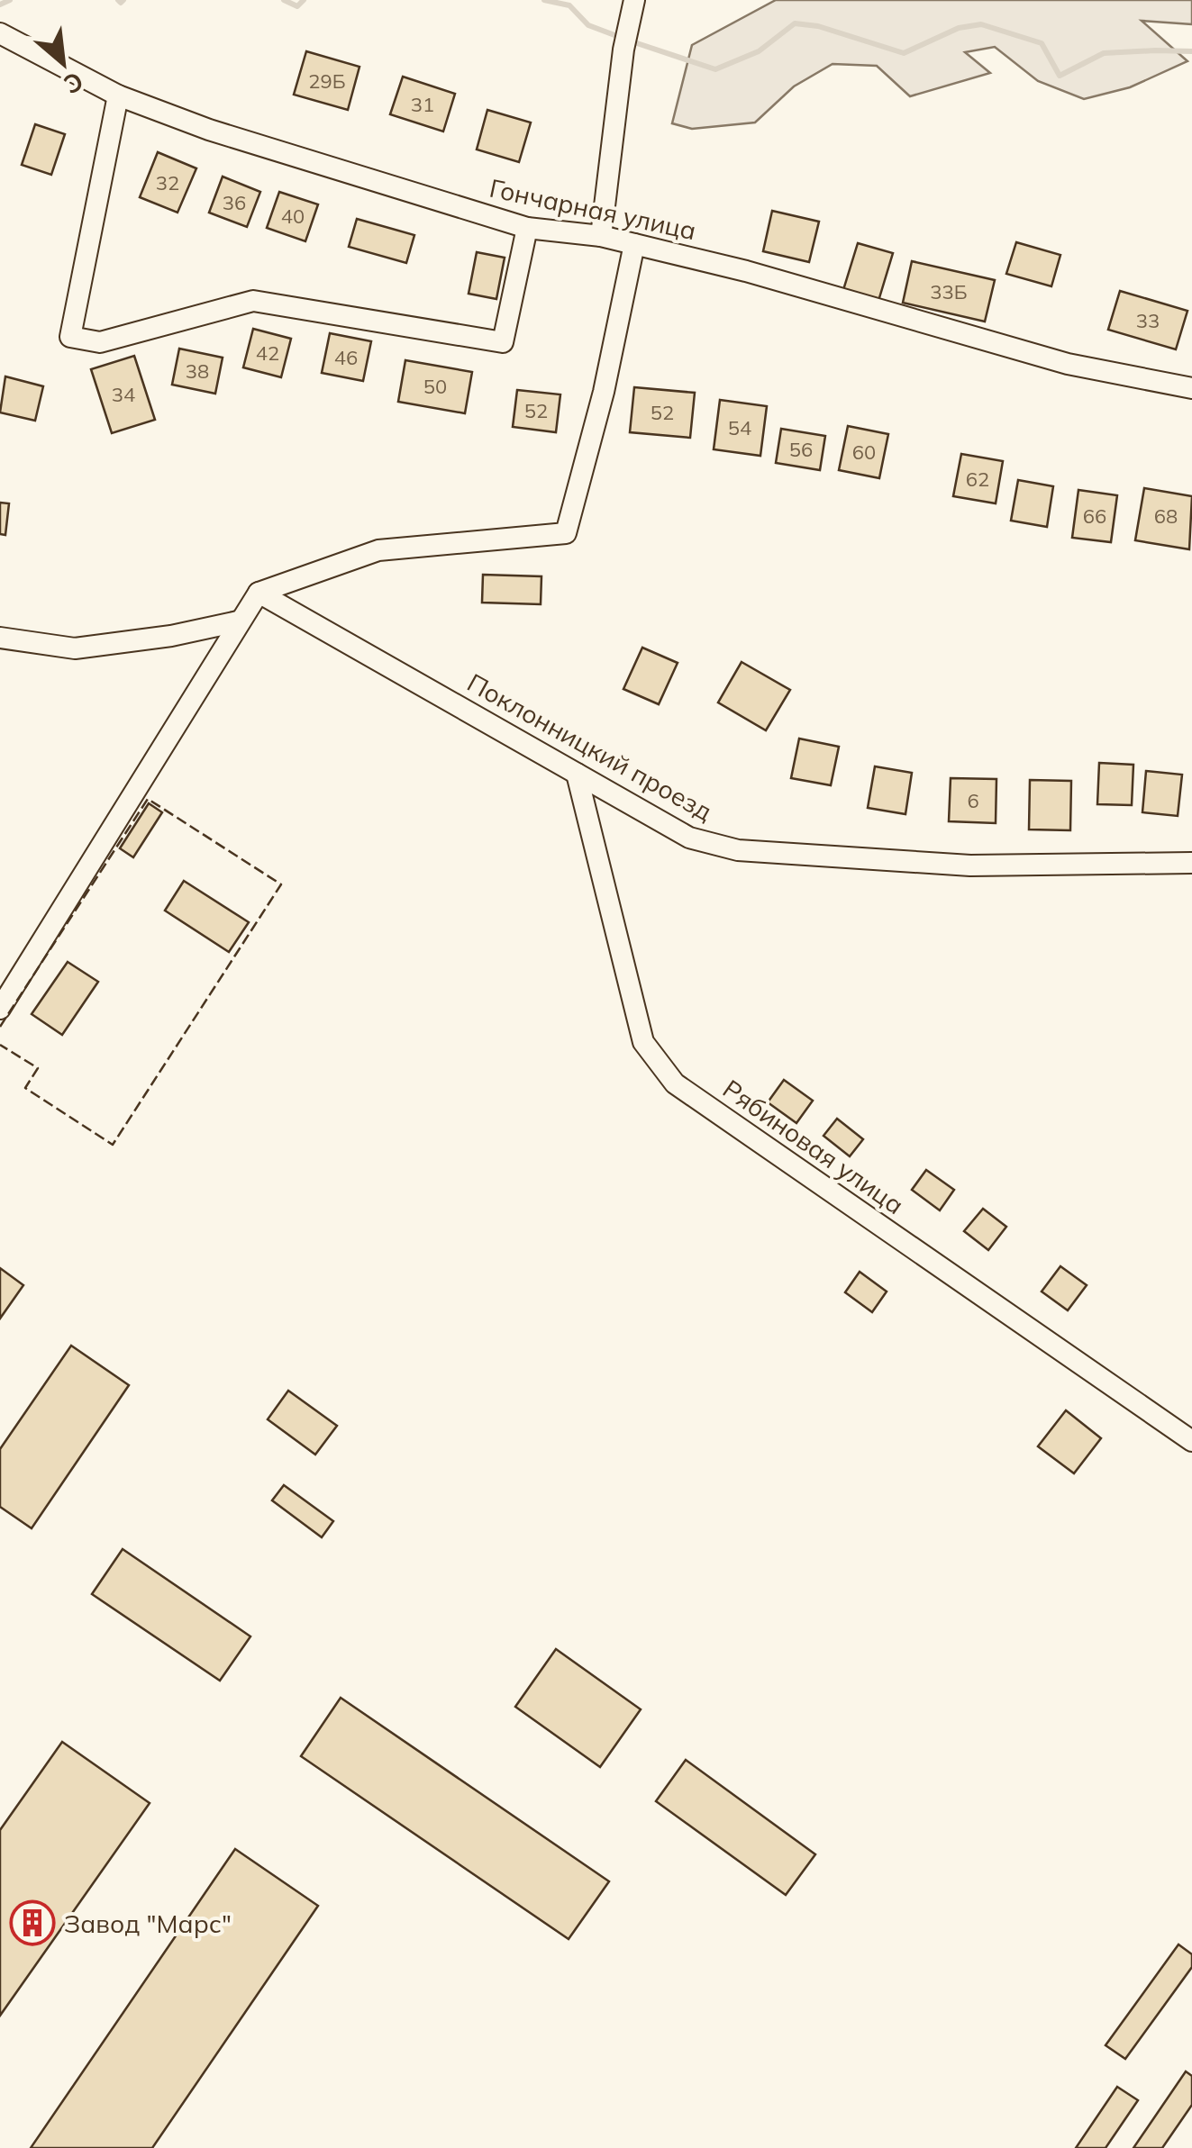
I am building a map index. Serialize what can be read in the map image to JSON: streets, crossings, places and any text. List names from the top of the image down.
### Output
{
  "streets": {
    "street": ["Гончарная улица", "Поклонницкий проезд", "Рябиновая улица"]
  },
  "crossings": [
    ["Поклонницкий проезд", "Рябиновая улица"]
  ],
  "places": {
    "building": ["Завод \"Марс\""]
  },
  "house_numbers": [
    "29Б",
    "31",
    "32",
    "36",
    "40",
    "33Б",
    "33",
    "42",
    "46",
    "38",
    "50",
    "34",
    "52",
    "52",
    "54",
    "56",
    "60",
    "62",
    "66",
    "68",
    "6"
  ],
  "north": "bottom right"
}
